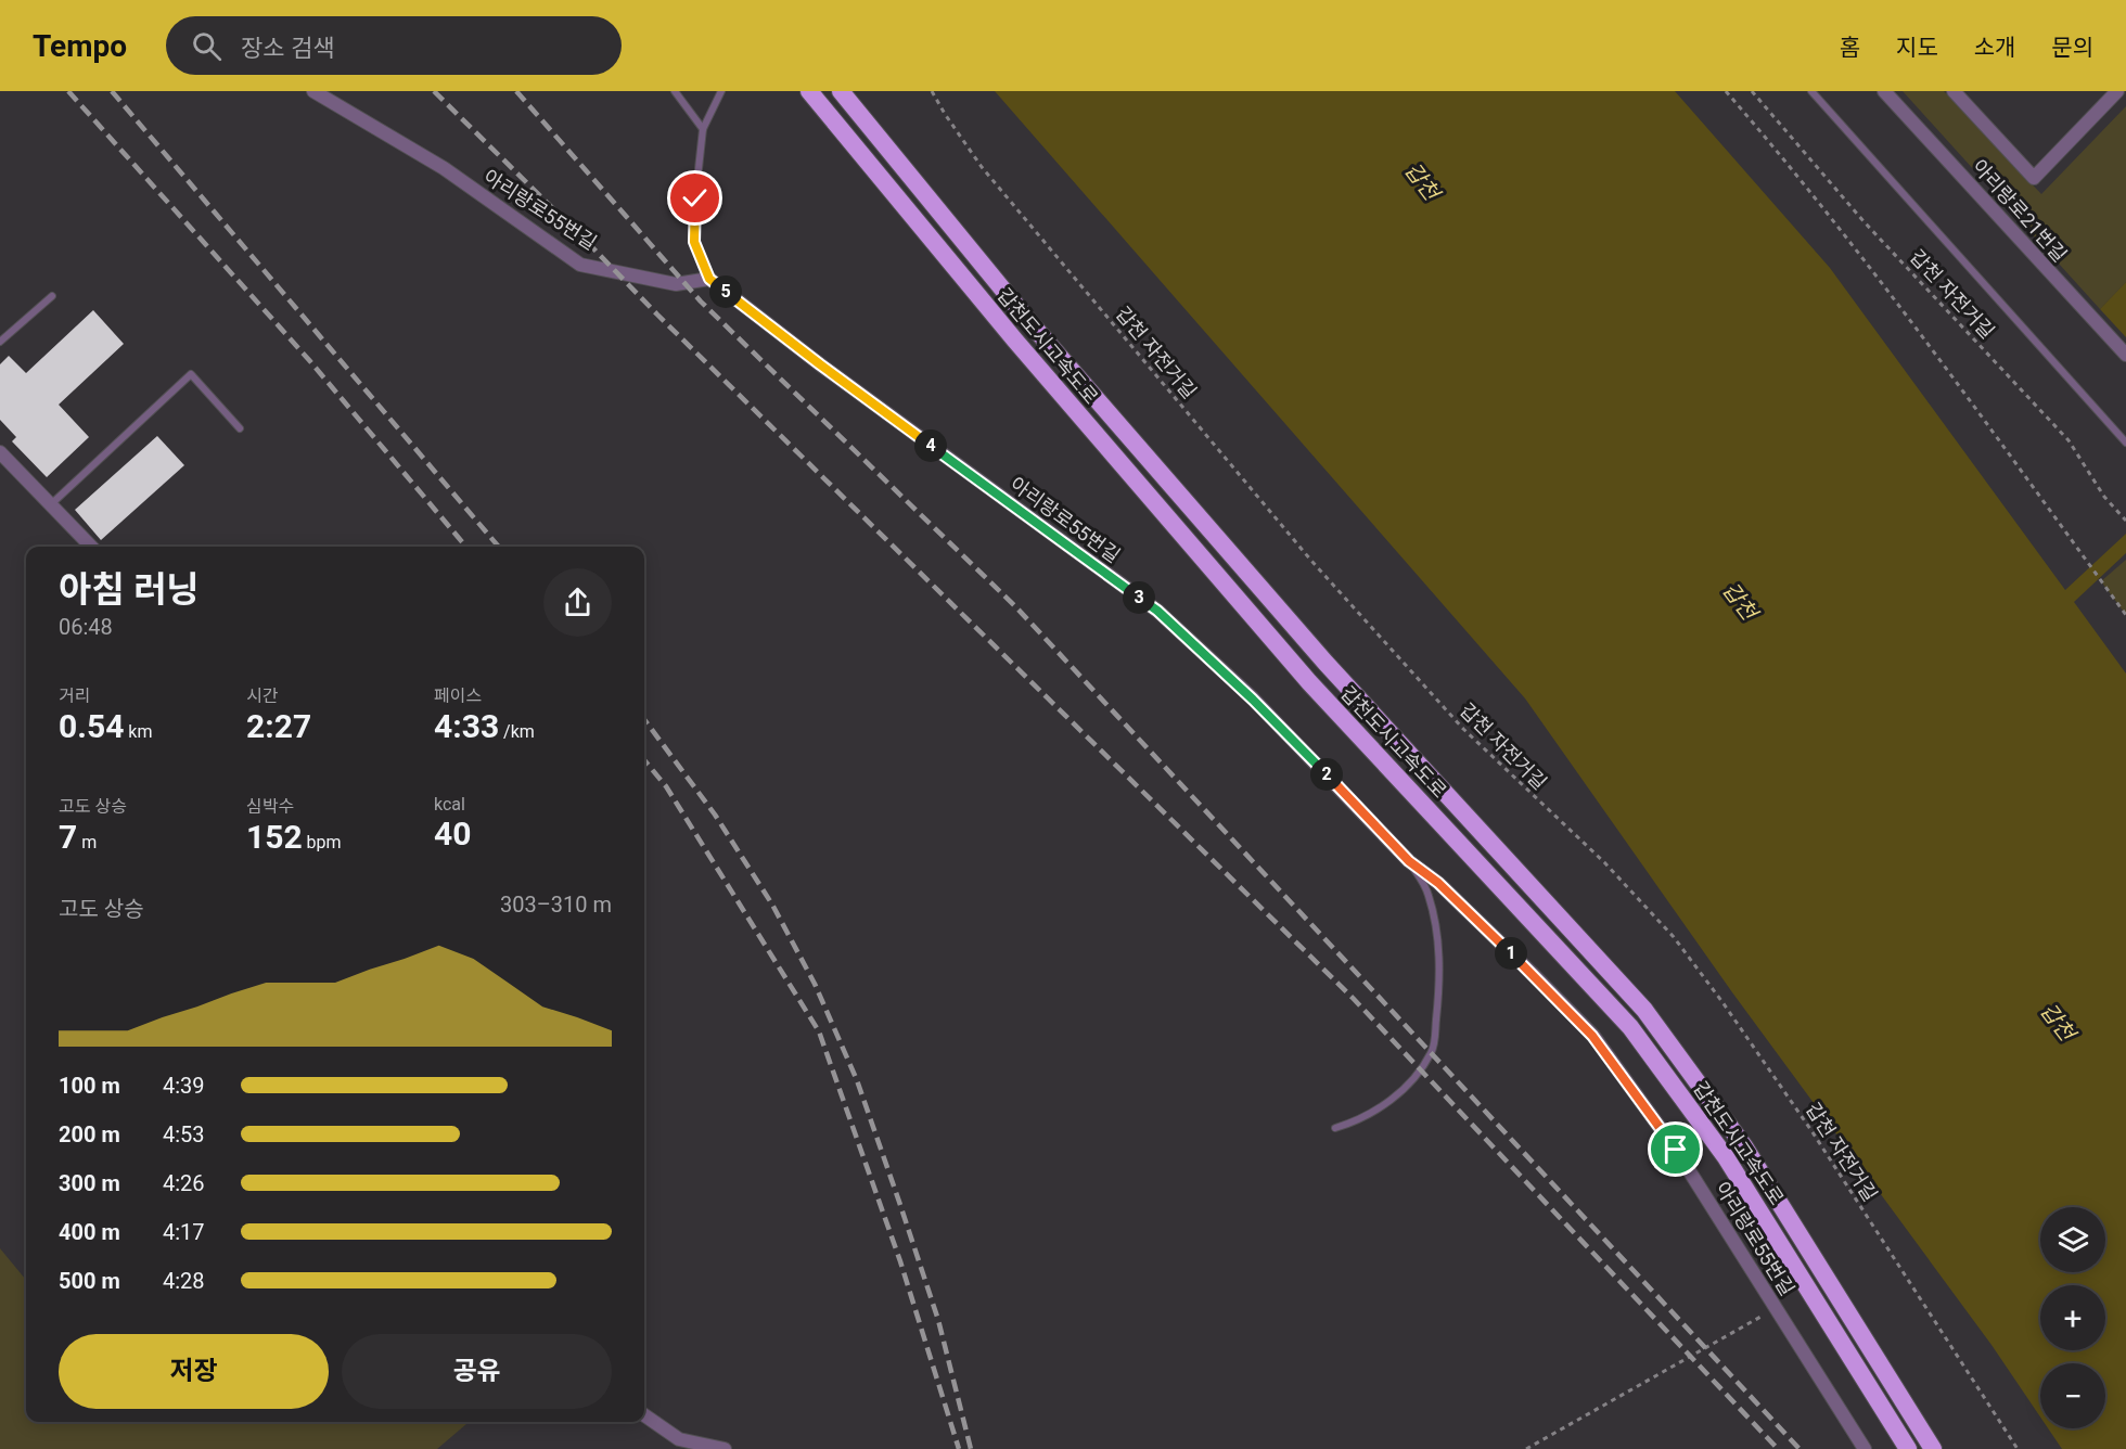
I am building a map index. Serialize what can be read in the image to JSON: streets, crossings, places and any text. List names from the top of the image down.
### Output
{
  "streets": {
    "highway": ["갑천도시고속도로"],
    "street": ["아리랑로55번길", "아리랑로21번길"],
    "path": ["갑천 자전거길"]
  },
  "water": ["갑천"],
  "page": {
    "header": "Tempo",
    "search": "장소 검색",
    "nav": [
      "홈",
      "지도",
      "소개",
      "문의"
    ],
    "pins": [
      "5",
      "4",
      "3",
      "2",
      "1"
    ],
    "heading": ["아침 러닝", "06:48"],
    "stats": [
      ["거리", "0.54 km"],
      ["시간", "2:27"],
      ["페이스", "4:33 /km"],
      ["고도 상승", "7 m"],
      ["심박수", "152 bpm"],
      ["kcal", "40"]
    ],
    "chart": ["고도 상승", "303–310 m"],
    "list": [
      {
        "name": "100 m",
        "note": "4:39"
      },
      {
        "name": "200 m",
        "note": "4:53"
      },
      {
        "name": "300 m",
        "note": "4:26"
      },
      {
        "name": "400 m",
        "note": "4:17"
      },
      {
        "name": "500 m",
        "note": "4:28"
      }
    ],
    "map_buttons": ["+", "−"],
    "buttons": ["저장", "공유"]
  }
}
